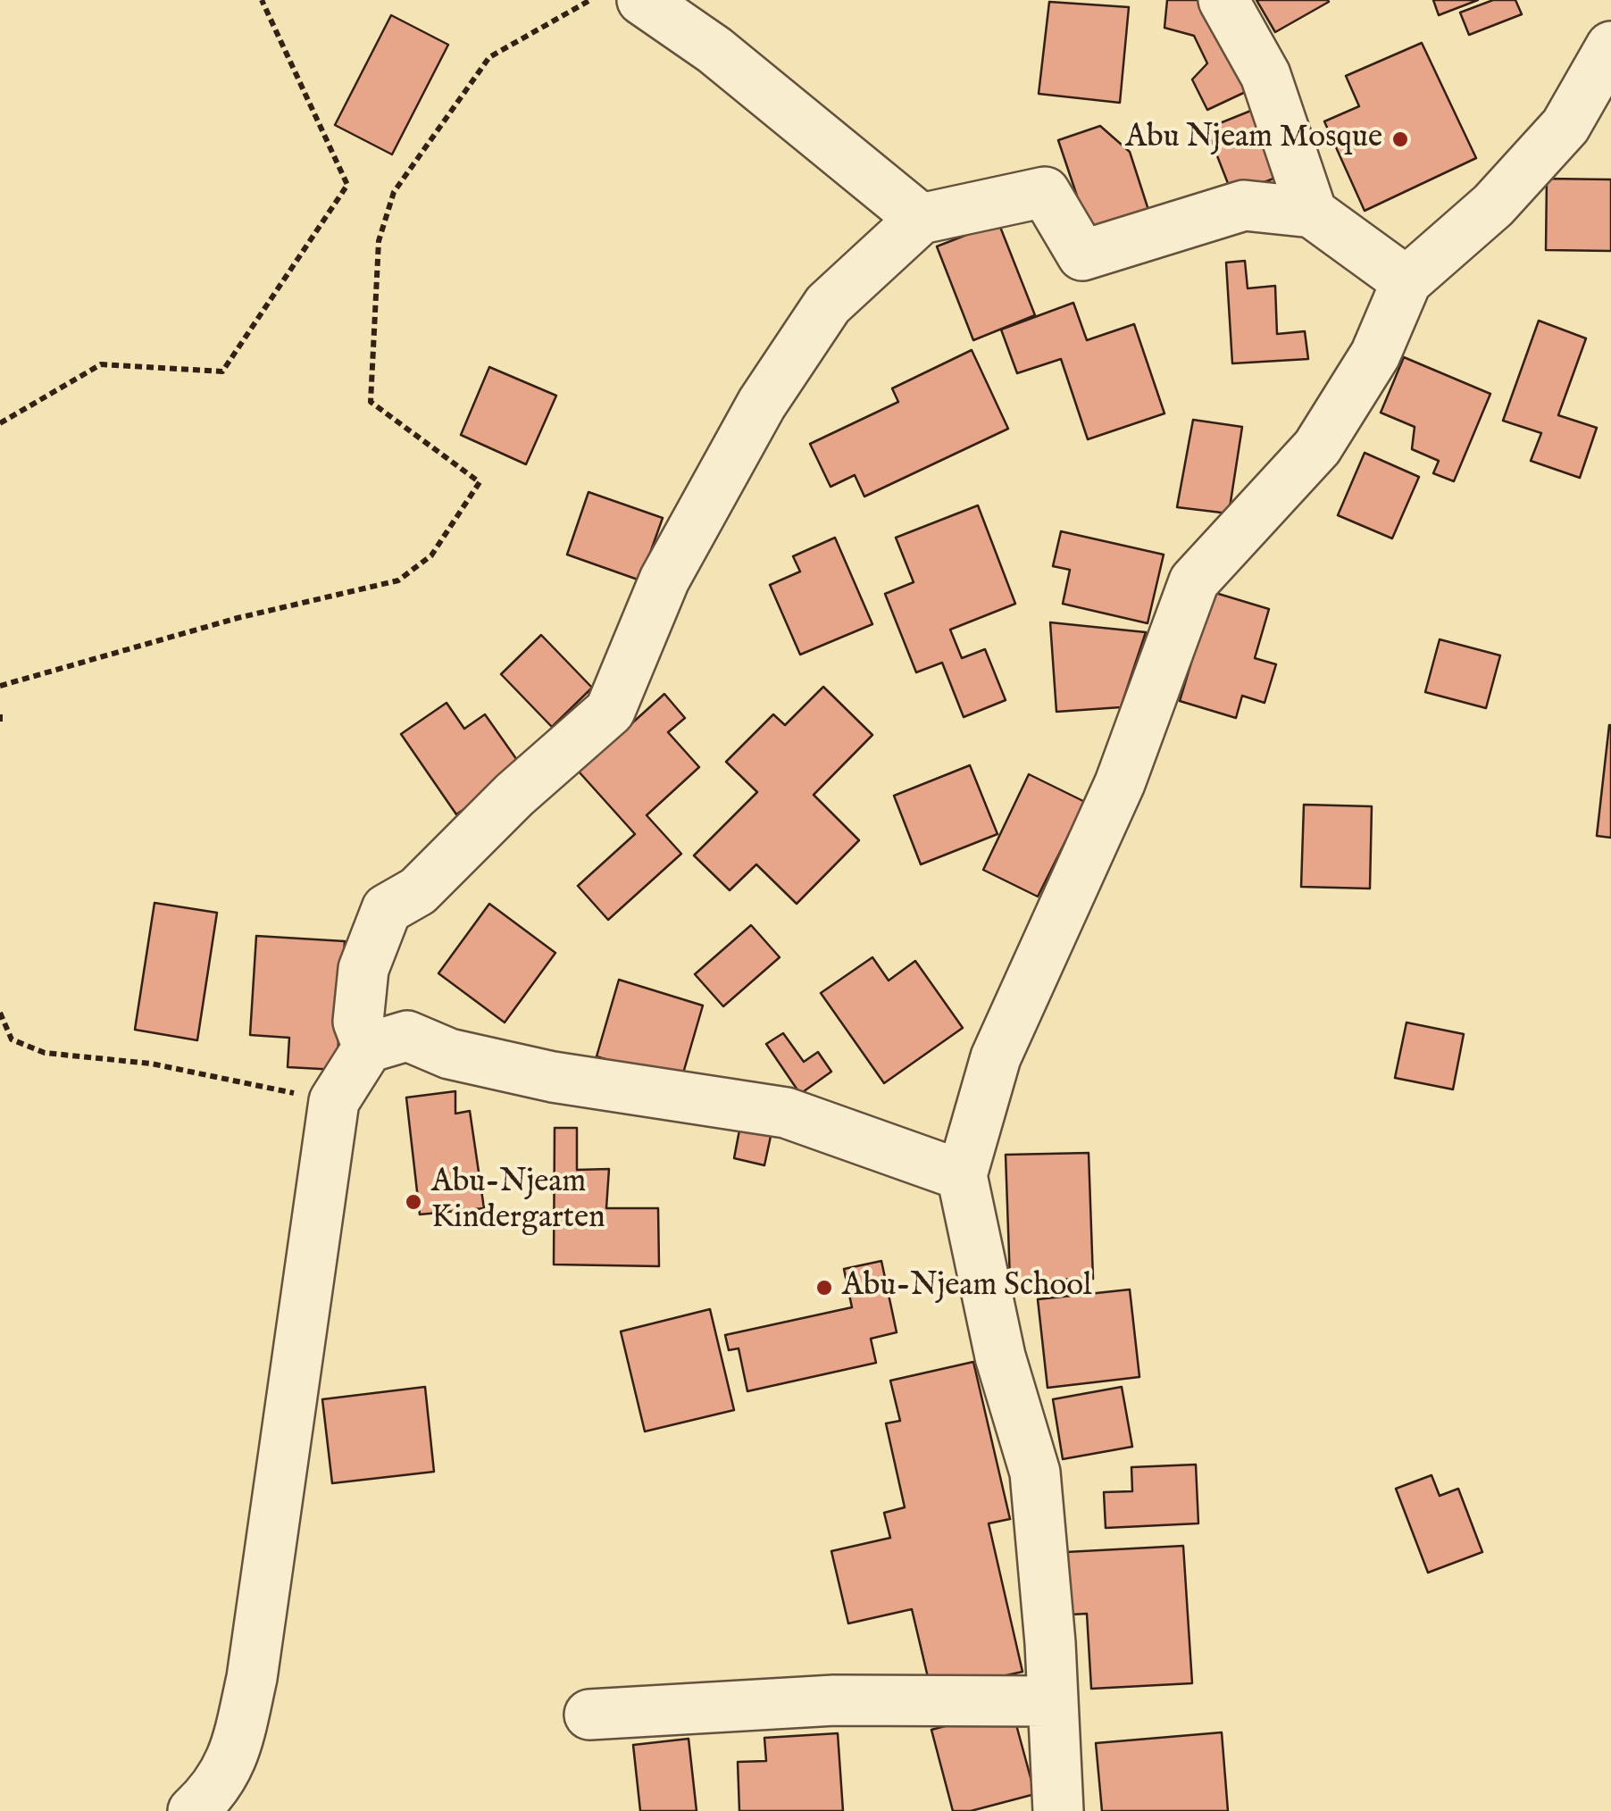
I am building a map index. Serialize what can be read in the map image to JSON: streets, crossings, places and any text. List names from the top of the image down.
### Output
{
  "places": ["Abu Njeam Mosque", "Abu-Njeam Kindergarten", "Abu-Njeam School"]
}
